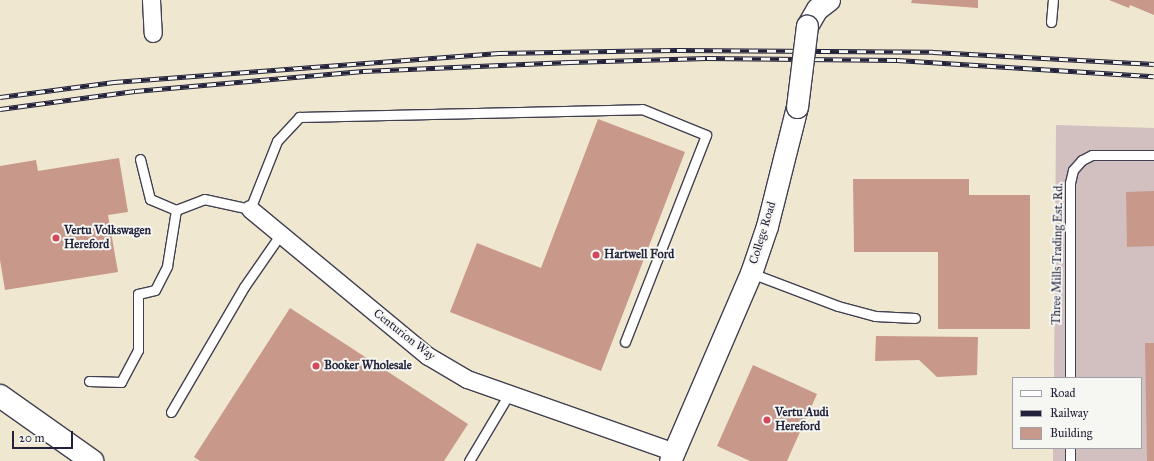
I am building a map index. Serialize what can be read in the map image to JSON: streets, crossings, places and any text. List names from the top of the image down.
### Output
{
  "streets": {
    "street": ["College Road", "Centurion Way"],
    "lane": ["Three Mills Trading Est. Rd."]
  },
  "crossings": [
    ["College Road", "Centurion Way"]
  ],
  "places": [
    "Vertu Volkswagen Hereford",
    "Hartwell Ford",
    "Booker Wholesale",
    "Vertu Audi Hereford"
  ],
  "legend": ["Road", "Railway", "Building"],
  "scale_bar": "20 m"
}
